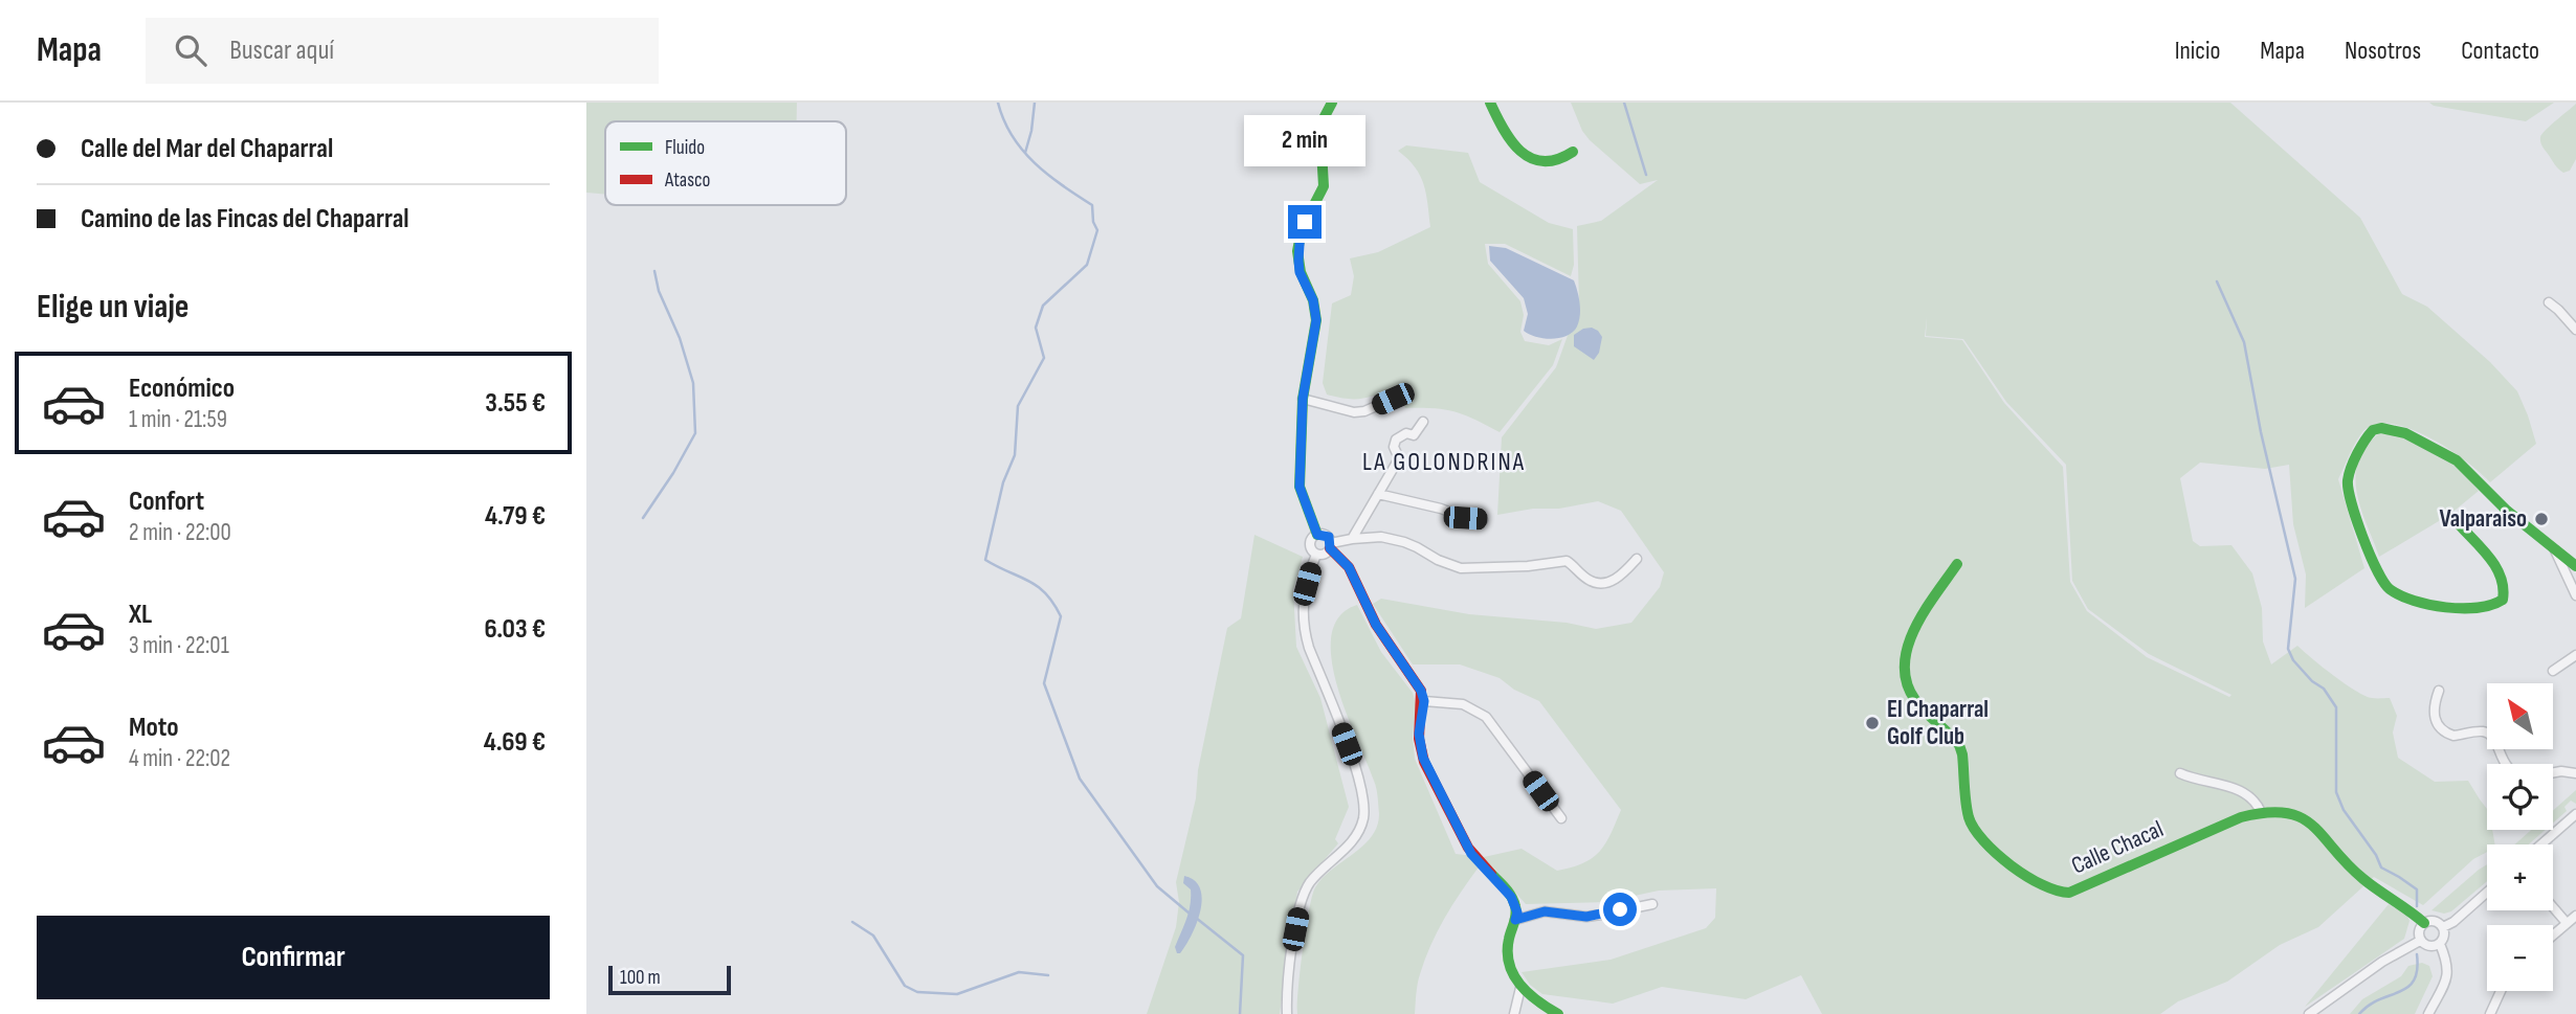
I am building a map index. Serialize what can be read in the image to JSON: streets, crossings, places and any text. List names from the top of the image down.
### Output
{
  "streets": {
    "street": ["Calle Chacal"]
  },
  "districts": ["LA GOLONDRINA"],
  "places": ["Valparaiso", "El Chaparral Golf Club"],
  "legend": ["Fluido", "Atasco"],
  "scale_bar": "100 m",
  "north": "top left",
  "page": {
    "header": "Mapa",
    "search": "Buscar aquí",
    "nav": [
      "Inicio",
      "Mapa",
      "Nosotros",
      "Contacto"
    ],
    "banner": ["Calle del Mar del Chaparral", "Camino de las Fincas del Chaparral"],
    "bubble": "2 min",
    "heading": "Elige un viaje",
    "list": [
      {
        "name": "Económico",
        "note": "1 min · 21:59",
        "value": "3.55 €"
      },
      {
        "name": "Confort",
        "note": "2 min · 22:00",
        "value": "4.79 €"
      },
      {
        "name": "XL",
        "note": "3 min · 22:01",
        "value": "6.03 €"
      },
      {
        "name": "Moto",
        "note": "4 min · 22:02",
        "value": "4.69 €"
      }
    ],
    "map_buttons": ["+", "−"],
    "buttons": "Confirmar",
    "scale": "100 m"
  }
}
